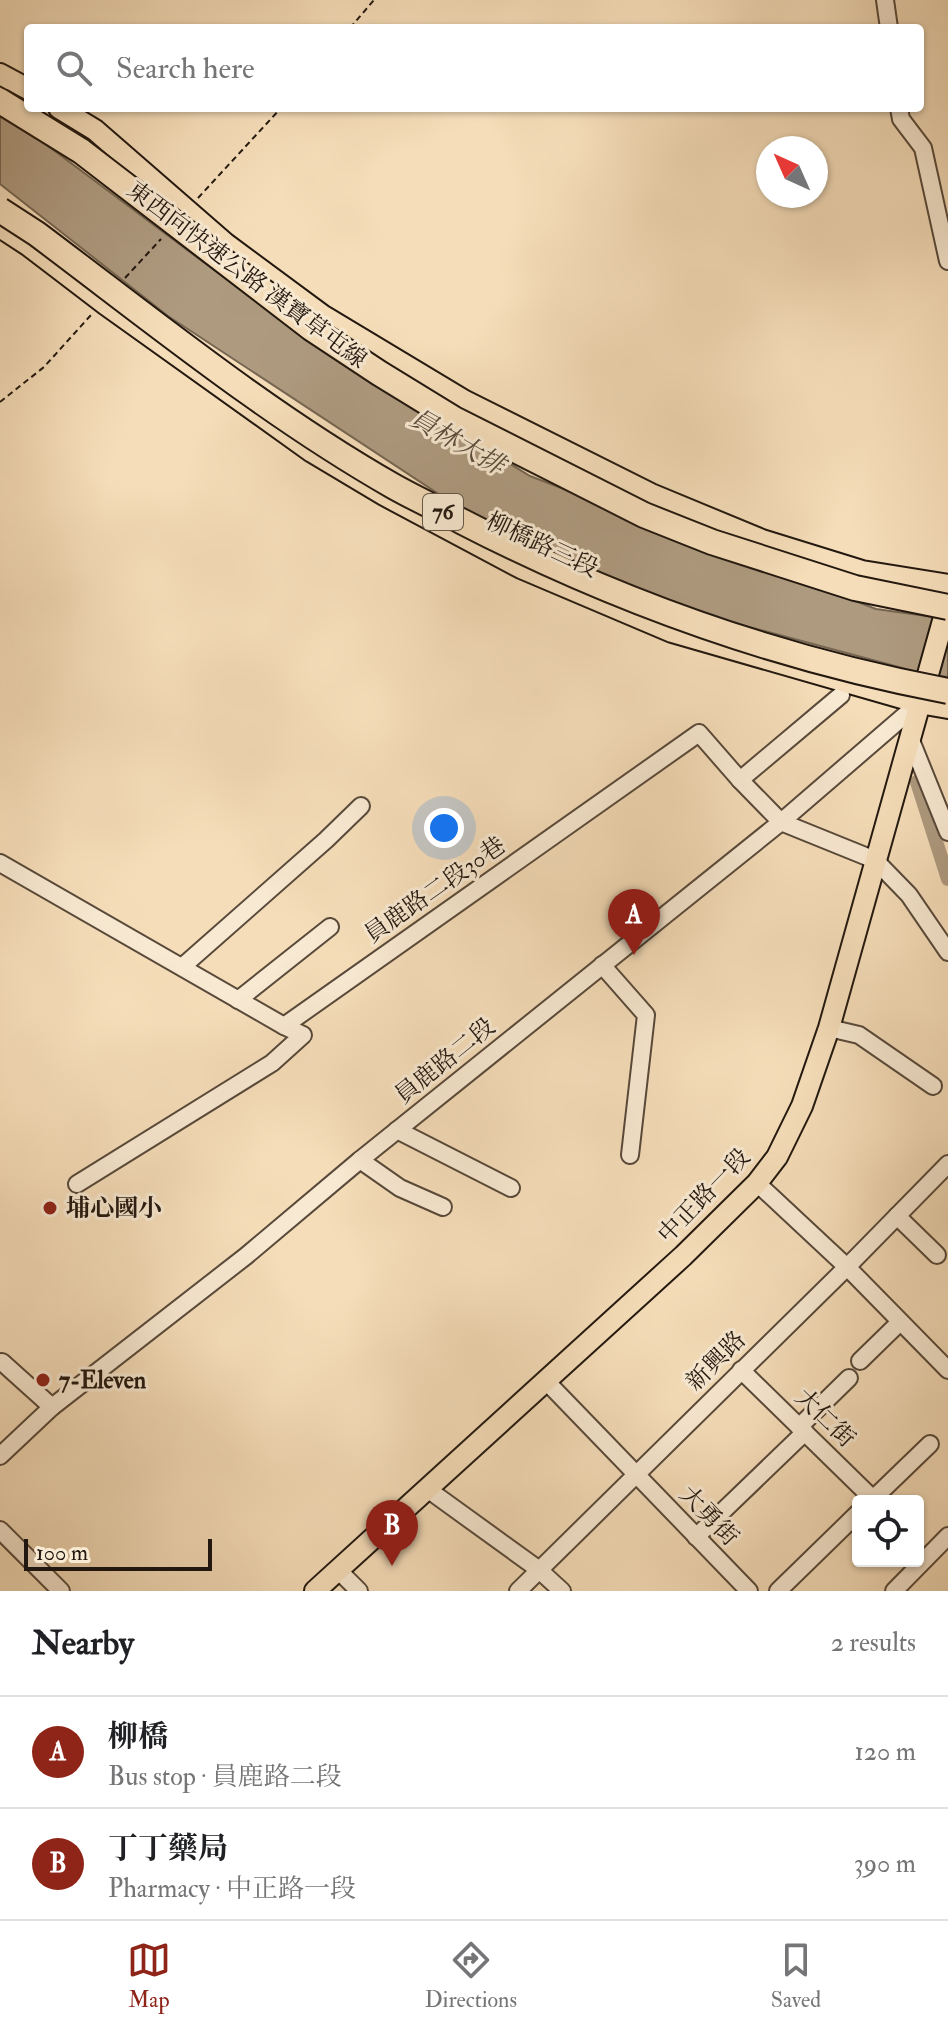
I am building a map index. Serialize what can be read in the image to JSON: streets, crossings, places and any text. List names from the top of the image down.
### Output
{
  "streets": {
    "highway": ["東西向快速公路 漢寶草屯線", "76"],
    "main road": ["柳橋路三段", "中正路一段"],
    "street": [
      "員鹿路二段30巷",
      "員鹿路二段",
      "新興路",
      "大仁街",
      "大勇街"
    ]
  },
  "crossings": [
    ["東西向快速公路 漢寶草屯線", "中正路一段"],
    ["76", "中正路一段"],
    ["柳橋路三段", "員鹿路二段"],
    ["柳橋路三段", "中正路一段"],
    ["員鹿路二段30巷", "員鹿路二段"],
    ["員鹿路二段30巷", "中正路一段"],
    ["員鹿路二段", "中正路一段"],
    ["中正路一段", "大勇街"],
    ["新興路", "大仁街"],
    ["新興路", "大勇街"]
  ],
  "water": ["員林大排"],
  "places": ["埔心國小", "7-Eleven"],
  "scale_bar": "100 m",
  "north": "top left",
  "page": {
    "search": "Search here",
    "pins": ["A", "B"],
    "scale": "100 m",
    "heading": ["Nearby", "2 results"],
    "list": [
      {
        "mark": "A",
        "name": "柳橋",
        "note": "Bus stop · 員鹿路二段",
        "value": "120 m"
      },
      {
        "mark": "B",
        "name": "丁丁藥局",
        "note": "Pharmacy · 中正路一段",
        "value": "390 m"
      }
    ],
    "nav": ["Map", "Directions", "Saved"]
  }
}
